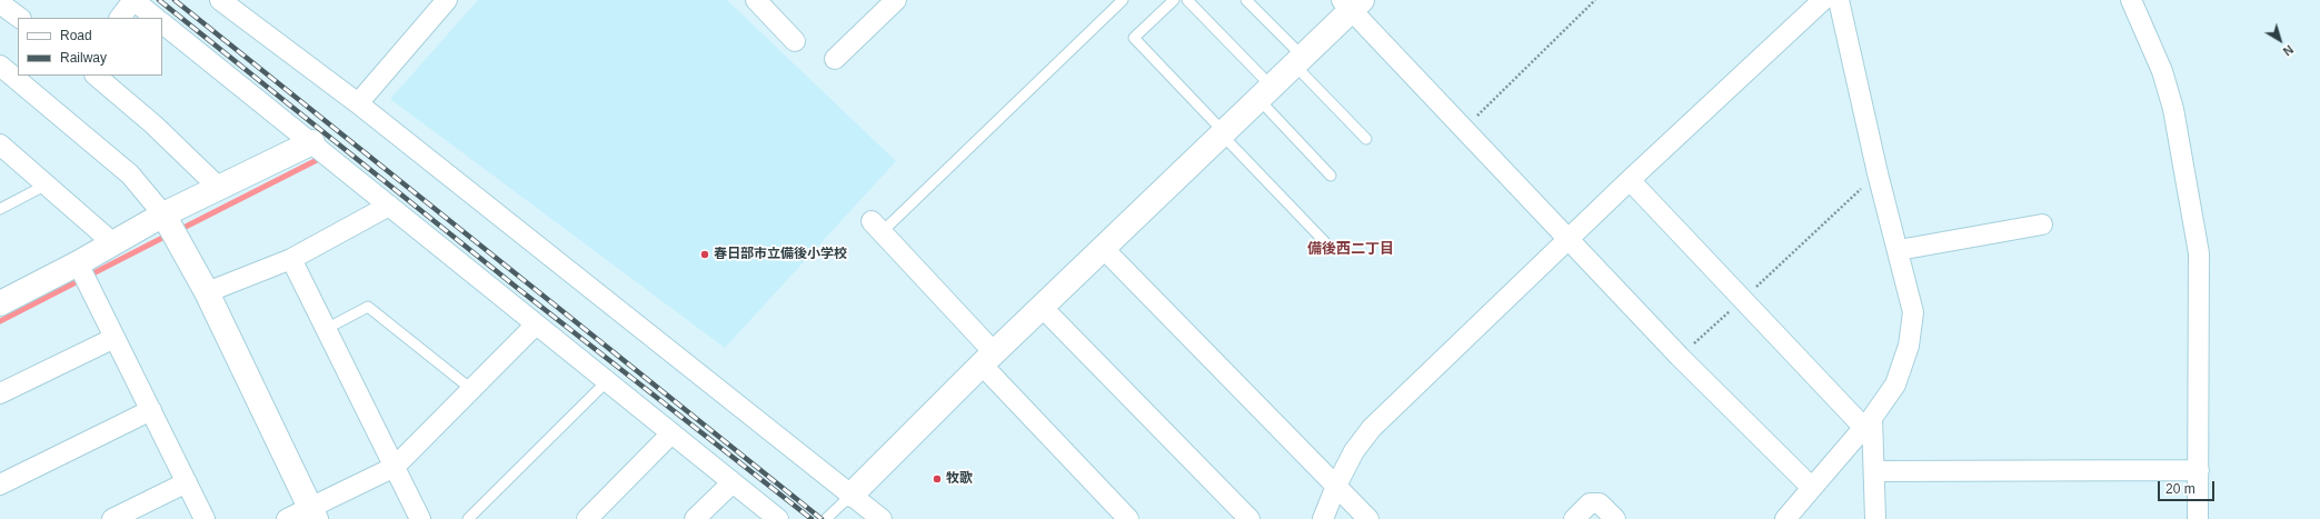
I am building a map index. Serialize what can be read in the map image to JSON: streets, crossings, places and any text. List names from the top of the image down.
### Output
{
  "districts": ["備後西二丁目"],
  "places": ["春日部市立備後小学校", "牧歌"],
  "legend": ["Road", "Railway"],
  "scale_bar": "20 m",
  "north": "bottom right"
}
